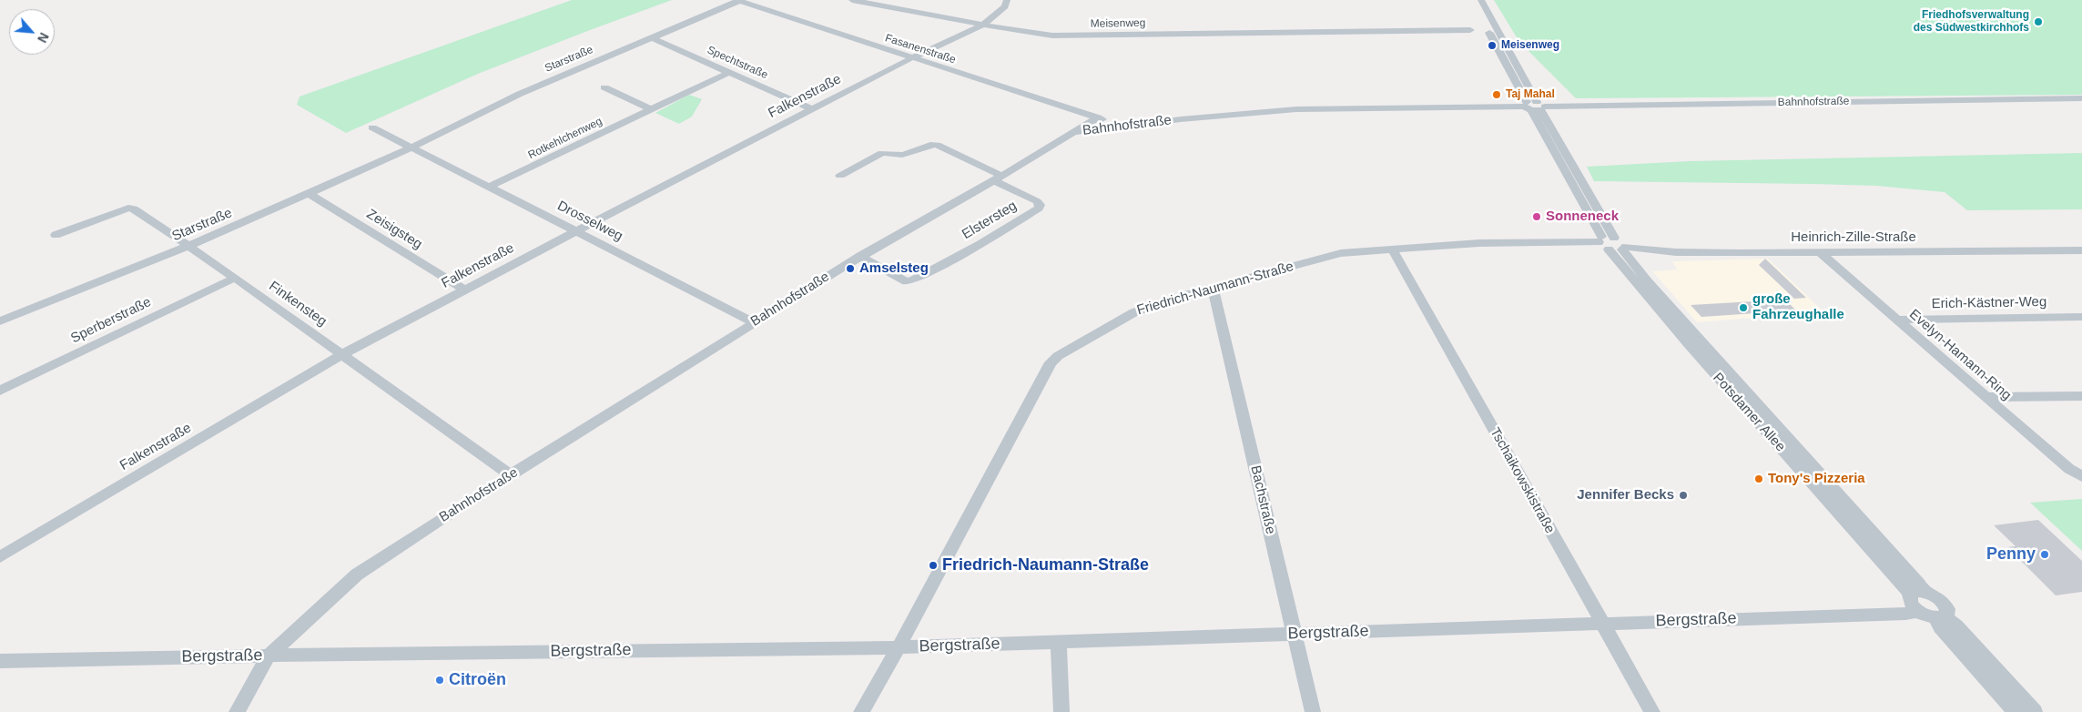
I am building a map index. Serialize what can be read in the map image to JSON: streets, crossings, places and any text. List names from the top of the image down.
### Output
{
  "streets": {
    "street": [
      "Meisenweg",
      "Fasanenstraße",
      "Starstraße",
      "Spechtstraße",
      "Falkenstraße",
      "Bahnhofstraße",
      "Rotkehlchenweg",
      "Elstersteg",
      "Drosselweg",
      "Zeisigsteg",
      "Heinrich-Zille-Straße",
      "Friedrich-Naumann-Straße",
      "Erich-Kästner-Weg",
      "Finkensteg",
      "Sperberstraße",
      "Evelyn-Hamann-Ring",
      "Potsdamer Allee",
      "Tschaikowskistraße",
      "Bachstraße",
      "Bergstraße"
    ]
  },
  "crossings": [
    ["Meisenweg", "Falkenstraße"],
    ["Fasanenstraße", "Starstraße"],
    ["Fasanenstraße", "Falkenstraße"],
    ["Fasanenstraße", "Bahnhofstraße"],
    ["Starstraße", "Spechtstraße"],
    ["Starstraße", "Drosselweg"],
    ["Starstraße", "Zeisigsteg"],
    ["Starstraße", "Finkensteg"],
    ["Spechtstraße", "Falkenstraße"],
    ["Spechtstraße", "Rotkehlchenweg"],
    ["Falkenstraße", "Drosselweg"],
    ["Falkenstraße", "Zeisigsteg"],
    ["Falkenstraße", "Finkensteg"],
    ["Bahnhofstraße", "Elstersteg"],
    ["Bahnhofstraße", "Drosselweg"],
    ["Bahnhofstraße", "Finkensteg"],
    ["Bahnhofstraße", "Potsdamer Allee"],
    ["Bahnhofstraße", "Bergstraße"],
    ["Rotkehlchenweg", "Drosselweg"],
    ["Heinrich-Zille-Straße", "Friedrich-Naumann-Straße"],
    ["Heinrich-Zille-Straße", "Evelyn-Hamann-Ring"],
    ["Heinrich-Zille-Straße", "Potsdamer Allee"],
    ["Friedrich-Naumann-Straße", "Potsdamer Allee"],
    ["Friedrich-Naumann-Straße", "Tschaikowskistraße"],
    ["Friedrich-Naumann-Straße", "Bachstraße"],
    ["Friedrich-Naumann-Straße", "Bergstraße"],
    ["Erich-Kästner-Weg", "Evelyn-Hamann-Ring"],
    ["Finkensteg", "Sperberstraße"],
    ["Tschaikowskistraße", "Bergstraße"],
    ["Bachstraße", "Bergstraße"]
  ],
  "places": [
    "Friedhofsverwaltung des Südwestkirchhofs",
    "Meisenweg",
    "Taj Mahal",
    "Sonneneck",
    "Amselsteg",
    "große Fahrzeughalle",
    "Tony's Pizzeria",
    "Jennifer Becks",
    "Penny",
    "Friedrich-Naumann-Straße",
    "Citroën"
  ],
  "north": "bottom right"
}
